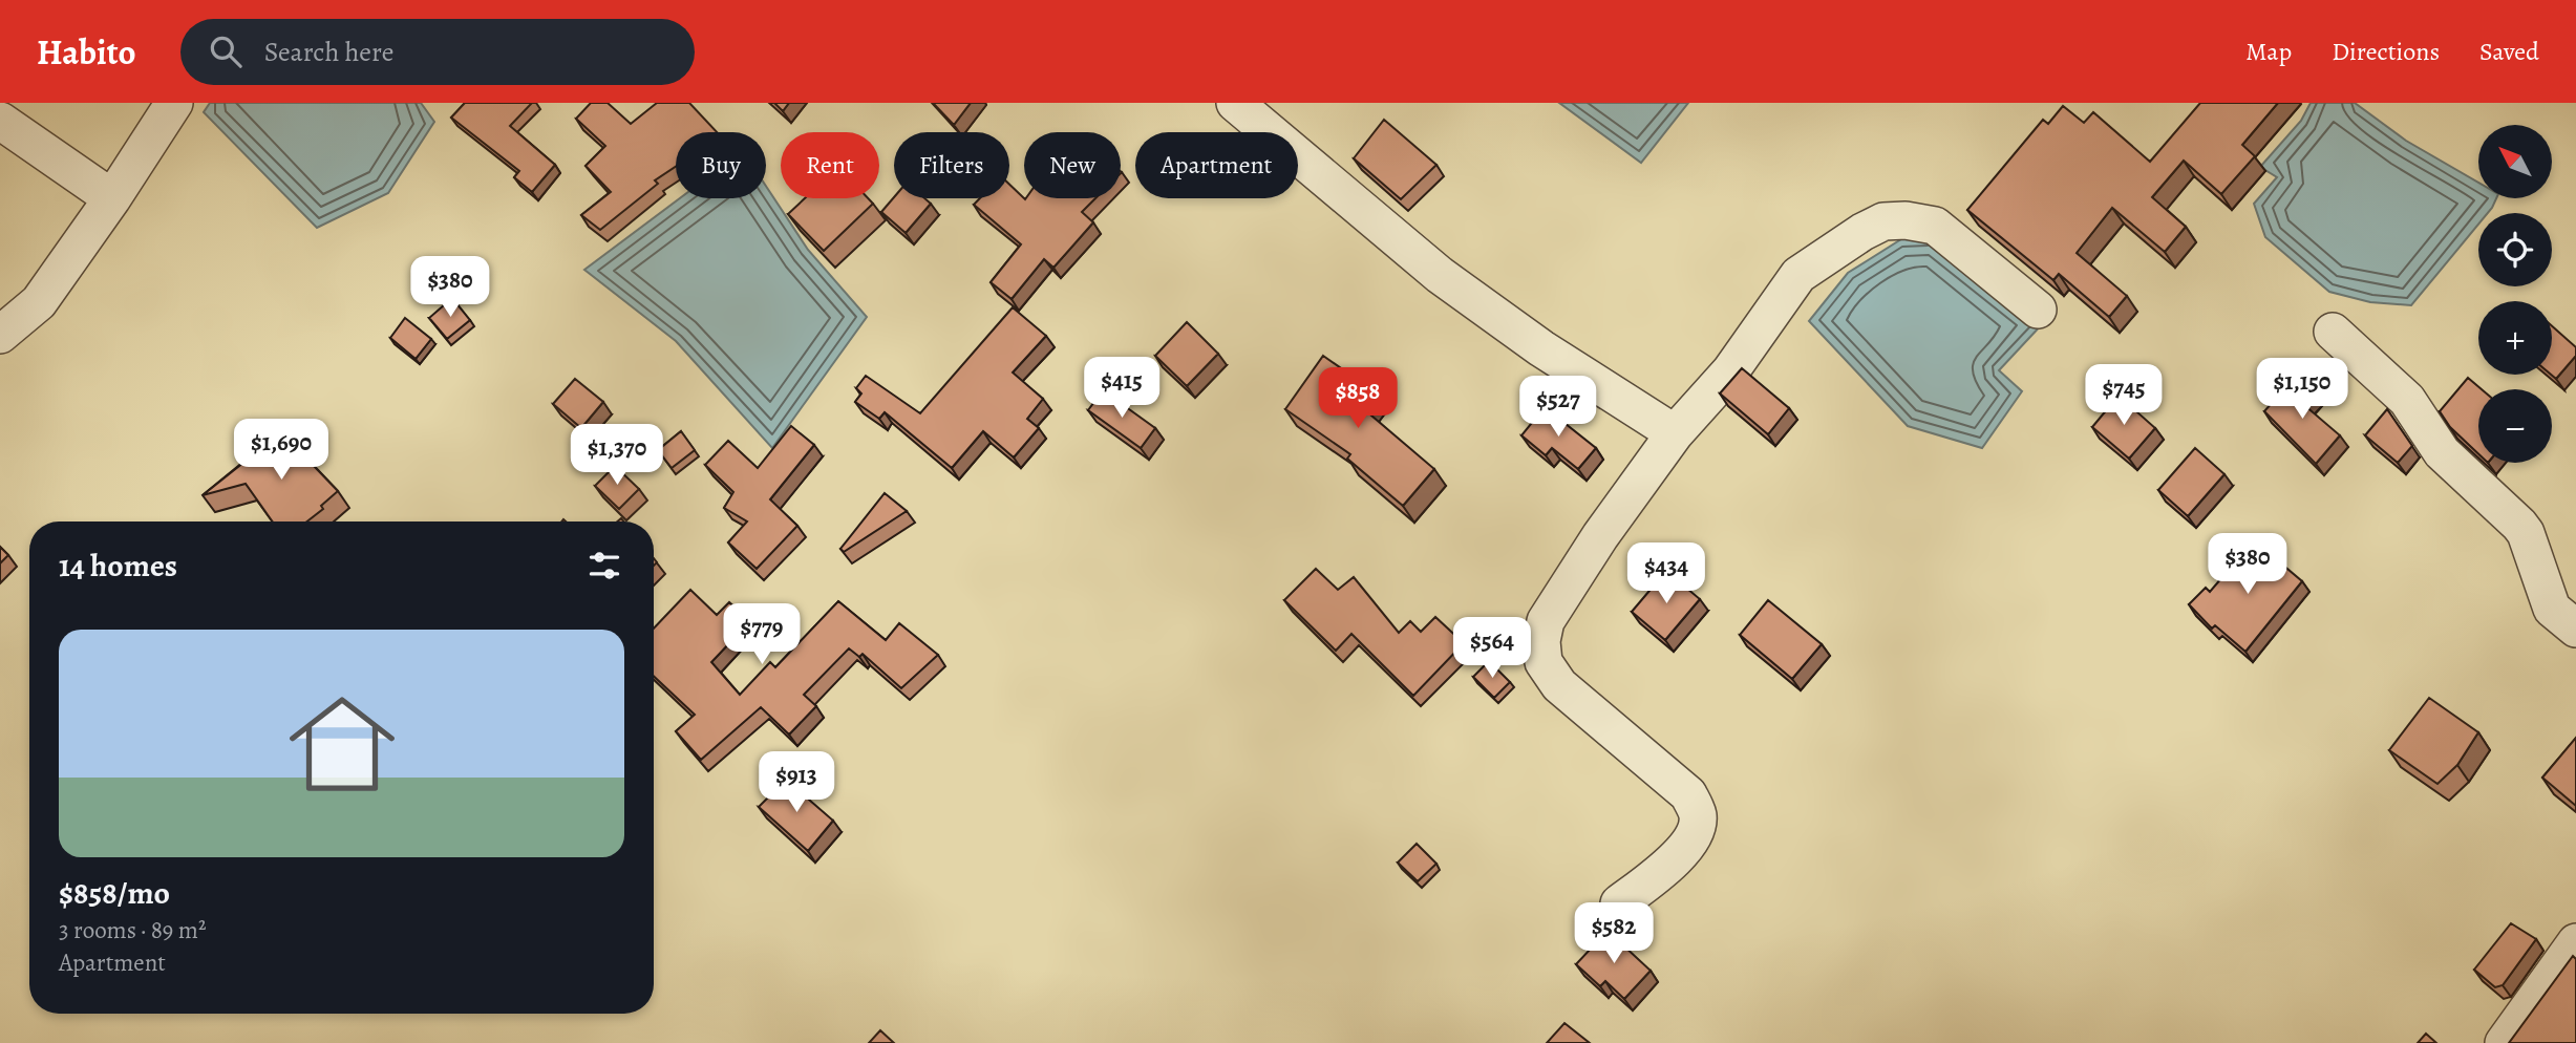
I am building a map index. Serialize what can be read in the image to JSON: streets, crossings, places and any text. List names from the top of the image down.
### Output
{
  "north": "top left",
  "page": {
    "header": "Habito",
    "search": "Search here",
    "nav": ["Map", "Directions", "Saved"],
    "map_buttons": ["+", "−"],
    "chip": [
      "Buy",
      "Rent",
      "Filters",
      "New",
      "Apartment"
    ],
    "price": [
      "$380",
      "$415",
      "$1,150",
      "$745",
      "$858",
      "$527",
      "$1,690",
      "$1,370",
      "$380",
      "$434",
      "$779",
      "$564",
      "$913",
      "$582"
    ],
    "heading": "14 homes",
    "list": [
      {
        "name": "$858/mo",
        "note": "3 rooms · 89 m² · Apartment"
      }
    ]
  }
}
